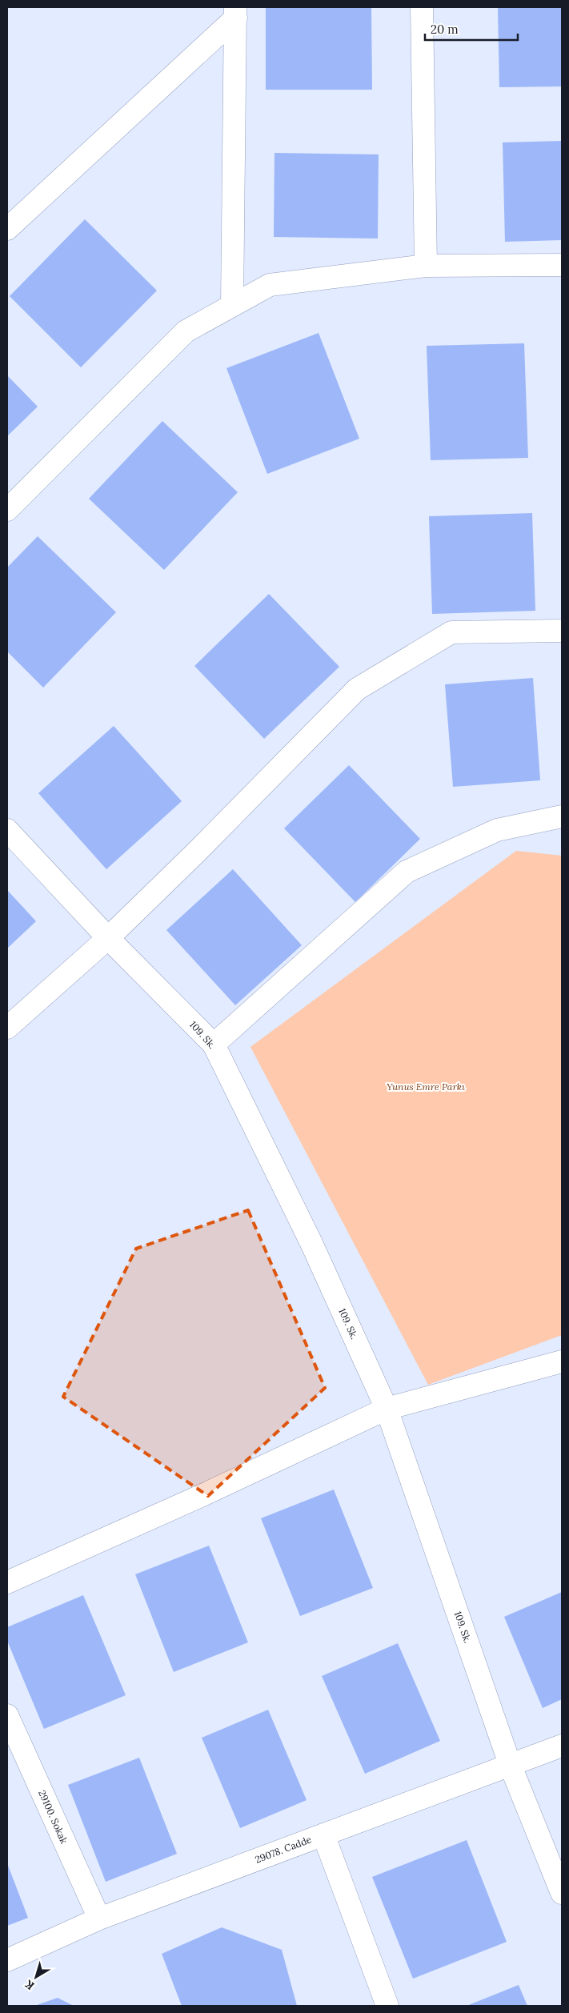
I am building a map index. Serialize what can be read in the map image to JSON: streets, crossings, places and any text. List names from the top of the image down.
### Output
{
  "streets": {
    "street": ["109. Sk.", "29100. Sokak", "29078. Cadde"]
  },
  "crossings": [
    ["109. Sk.", "29078. Cadde"],
    ["29100. Sokak", "29078. Cadde"]
  ],
  "parks": ["Yunus Emre Parkı"],
  "scale_bar": "20 m",
  "north": "bottom left"
}
